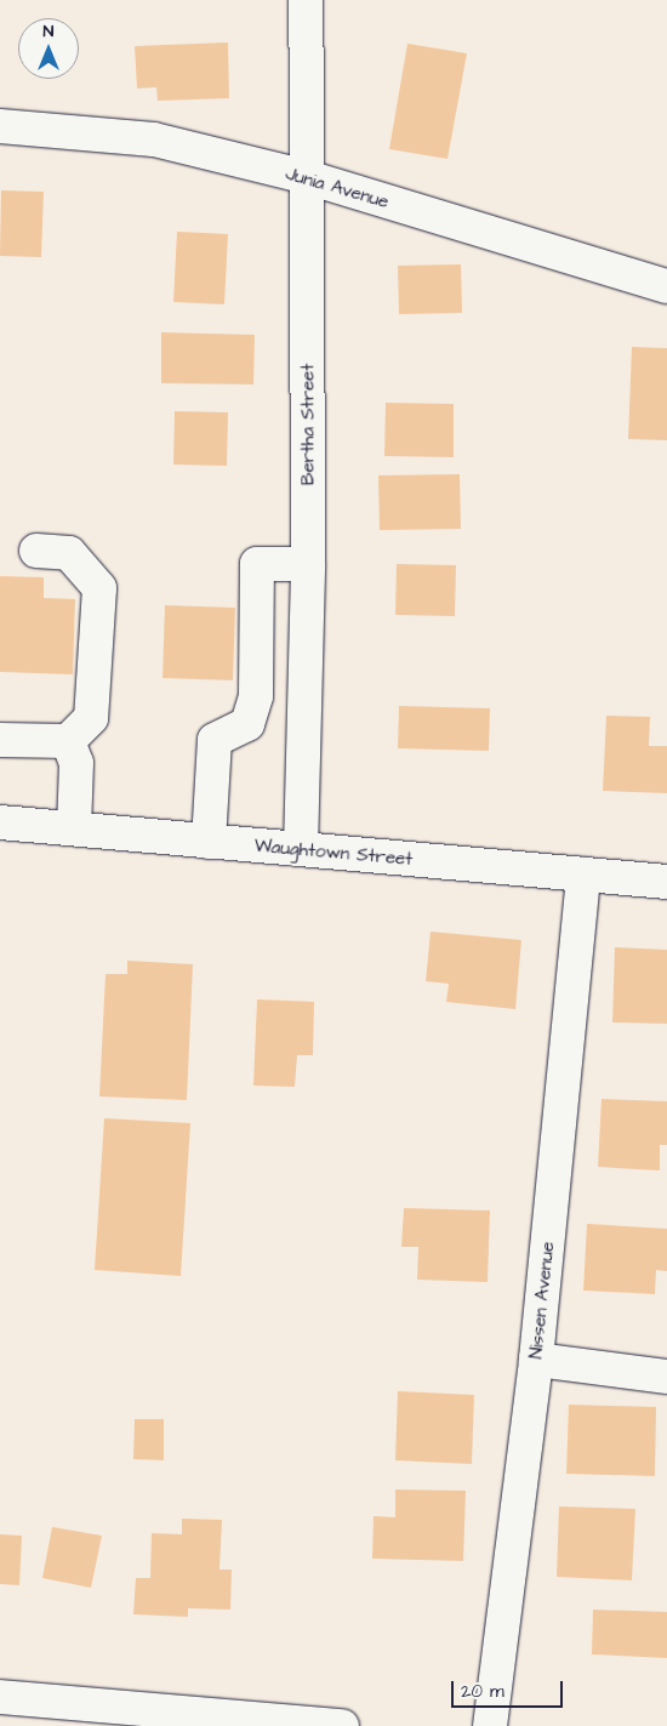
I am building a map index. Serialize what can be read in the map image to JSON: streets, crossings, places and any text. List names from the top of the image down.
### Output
{
  "streets": {
    "street": [
      "Junia Avenue",
      "Bertha Street",
      "Waughtown Street",
      "Nissen Avenue"
    ]
  },
  "crossings": [
    ["Junia Avenue", "Bertha Street"],
    ["Bertha Street", "Waughtown Street"],
    ["Waughtown Street", "Nissen Avenue"]
  ],
  "scale_bar": "20 m",
  "north": "top"
}
